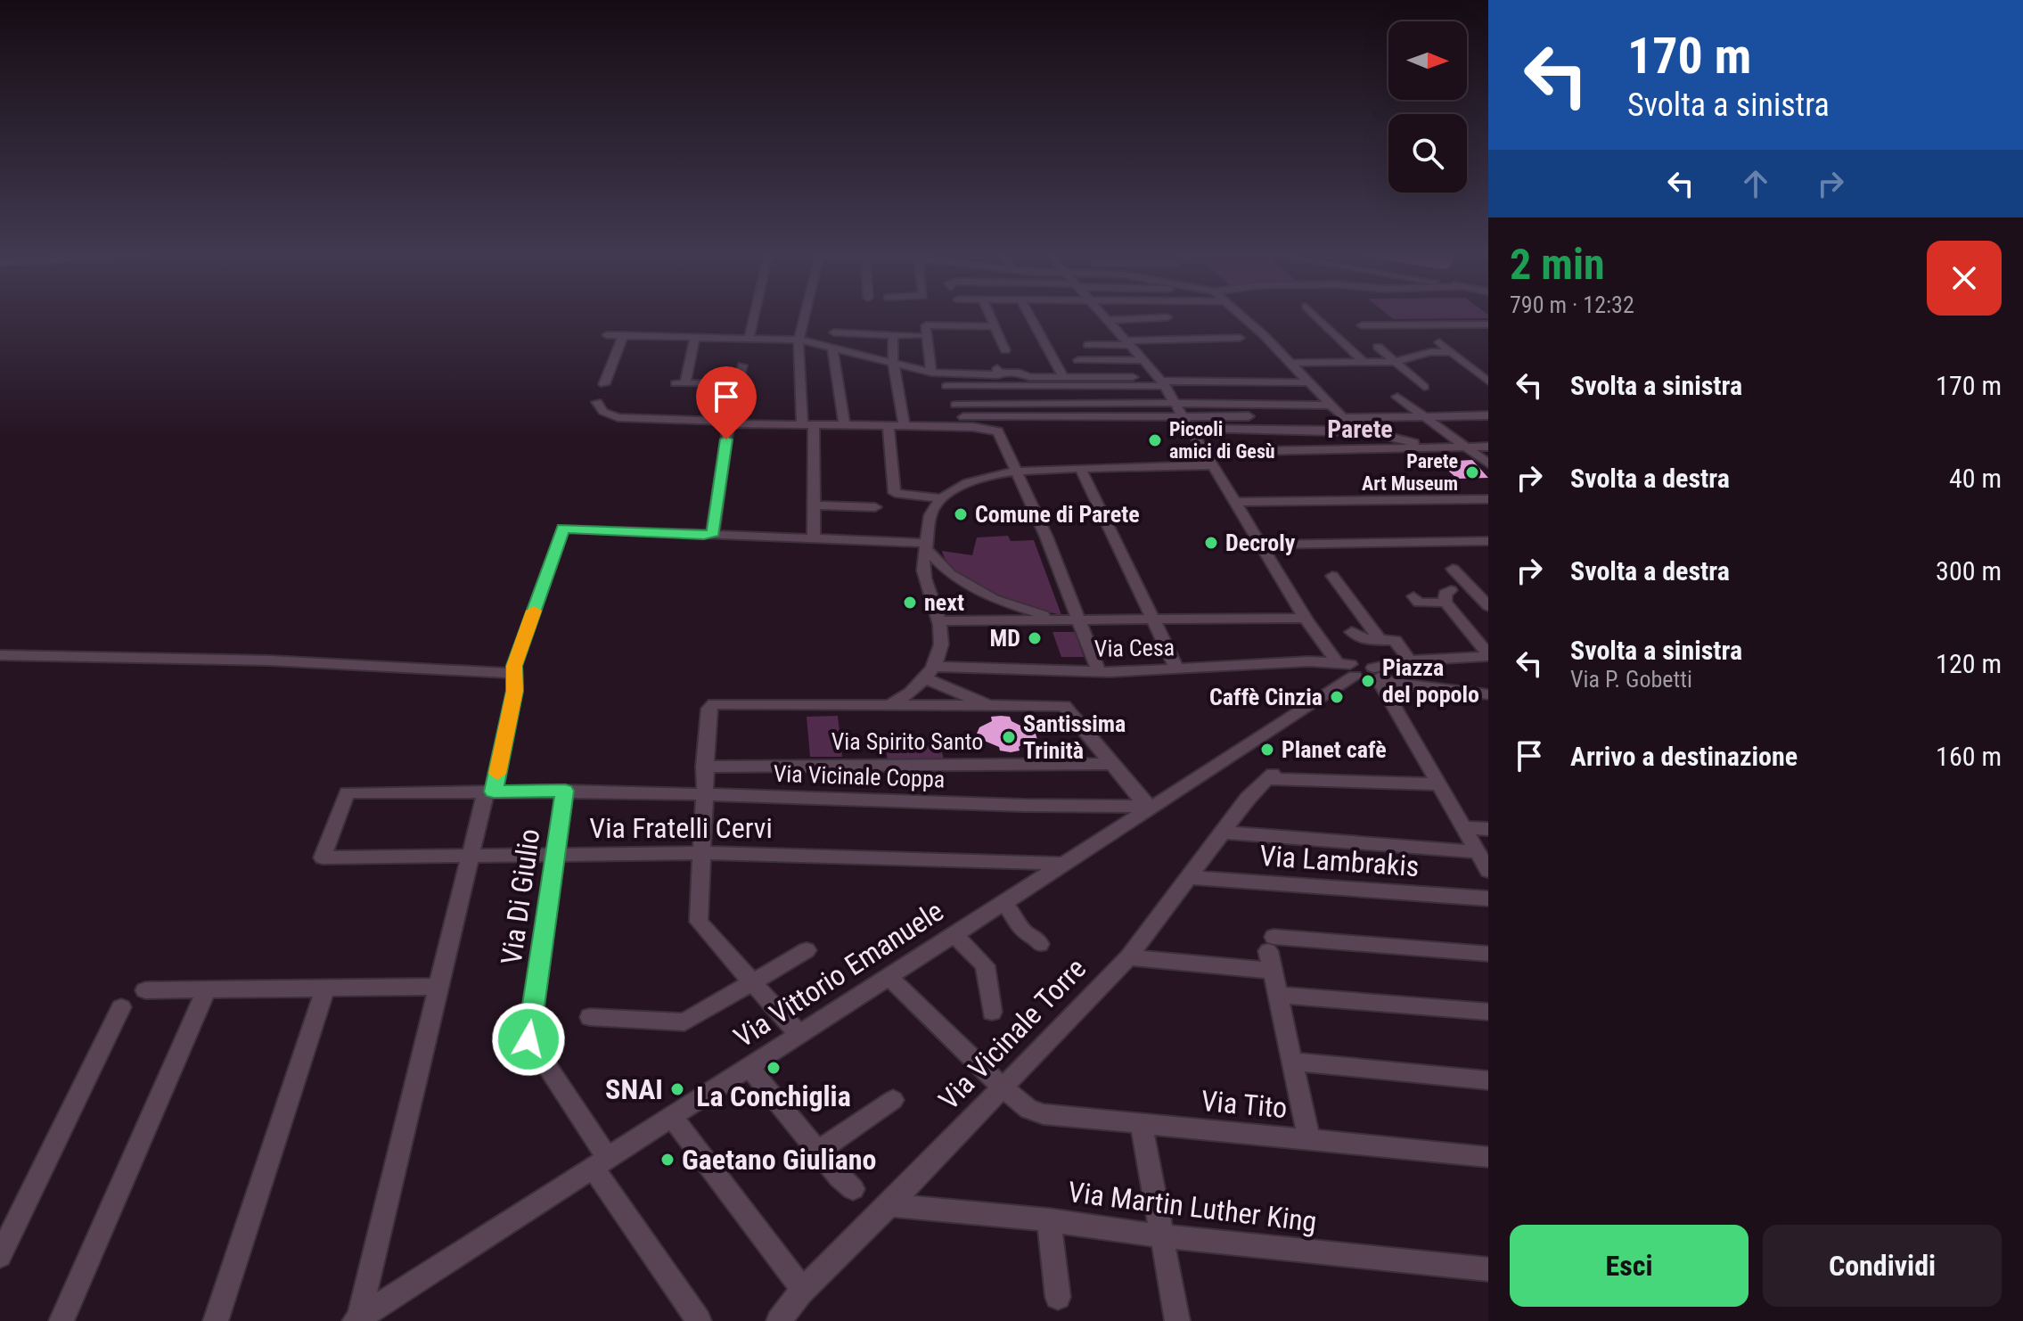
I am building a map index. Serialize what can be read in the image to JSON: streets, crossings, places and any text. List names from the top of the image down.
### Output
{
  "streets": {
    "street": [
      "Via Cesa",
      "Via Spirito Santo",
      "Via Vicinale Coppa",
      "Via Fratelli Cervi",
      "Via Lambrakis",
      "Via Di Giulio",
      "Via Vittorio Emanuele",
      "Via Vicinale Torre",
      "Via Tito",
      "Via Martin Luther King"
    ]
  },
  "crossings": [
    ["Via Cesa", "Via Vittorio Emanuele"],
    ["Via Vicinale Coppa", "Via Fratelli Cervi"],
    ["Via Vicinale Coppa", "Via Di Giulio"],
    ["Via Vicinale Coppa", "Via Vittorio Emanuele"],
    ["Via Fratelli Cervi", "Via Di Giulio"],
    ["Via Fratelli Cervi", "Via Vittorio Emanuele"],
    ["Via Lambrakis", "Via Vicinale Torre"],
    ["Via Di Giulio", "Via Vittorio Emanuele"],
    ["Via Vittorio Emanuele", "Via Tito"],
    ["Via Vicinale Torre", "Via Tito"],
    ["Via Vicinale Torre", "Via Martin Luther King"]
  ],
  "districts": ["Parete"],
  "places": [
    "Piccoli amici di Gesù",
    "Parete Art Museum",
    "Comune di Parete",
    "Decroly",
    "next",
    "MD",
    "Piazza del popolo",
    "Caffè Cinzia",
    "Santissima Trinità",
    "Planet cafè",
    "La Conchiglia",
    "SNAI",
    "Gaetano Giuliano"
  ],
  "north": "right",
  "page": {
    "turn": ["170 m", "Svolta a sinistra"],
    "heading": ["2 min", "790 m · 12:32"],
    "list": [
      {
        "name": "Svolta a sinistra",
        "value": "170 m"
      },
      {
        "name": "Svolta a destra",
        "value": "40 m"
      },
      {
        "name": "Svolta a destra",
        "value": "300 m"
      },
      {
        "name": "Svolta a sinistra",
        "note": "Via P. Gobetti",
        "value": "120 m"
      },
      {
        "name": "Arrivo a destinazione",
        "value": "160 m"
      }
    ],
    "buttons": ["Esci", "Condividi"]
  }
}
